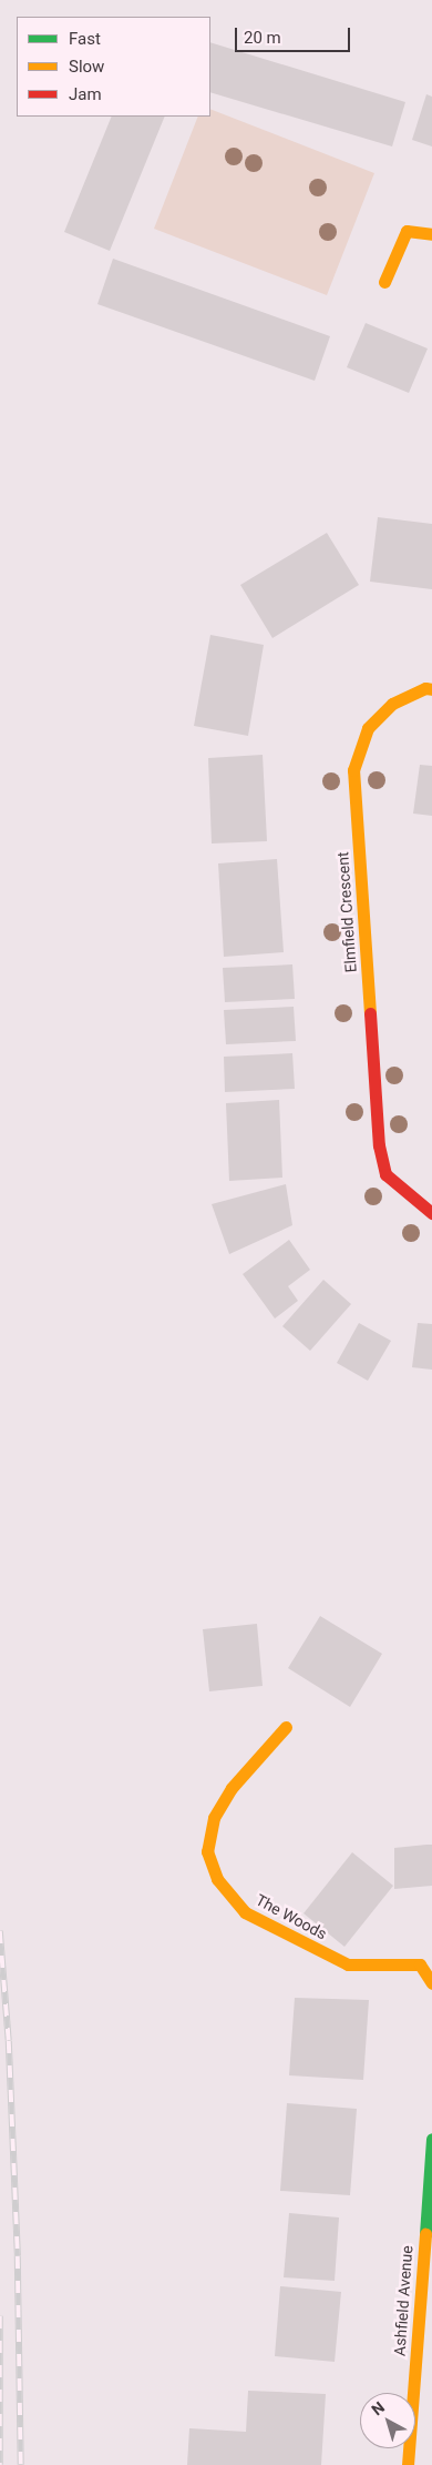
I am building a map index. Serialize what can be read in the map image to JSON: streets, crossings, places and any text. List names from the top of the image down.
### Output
{
  "streets": {
    "street": ["Elmfield Crescent", "The Woods", "Ashfield Avenue"]
  },
  "legend": ["Fast", "Slow", "Jam"],
  "scale_bar": "20 m",
  "north": "top left"
}
